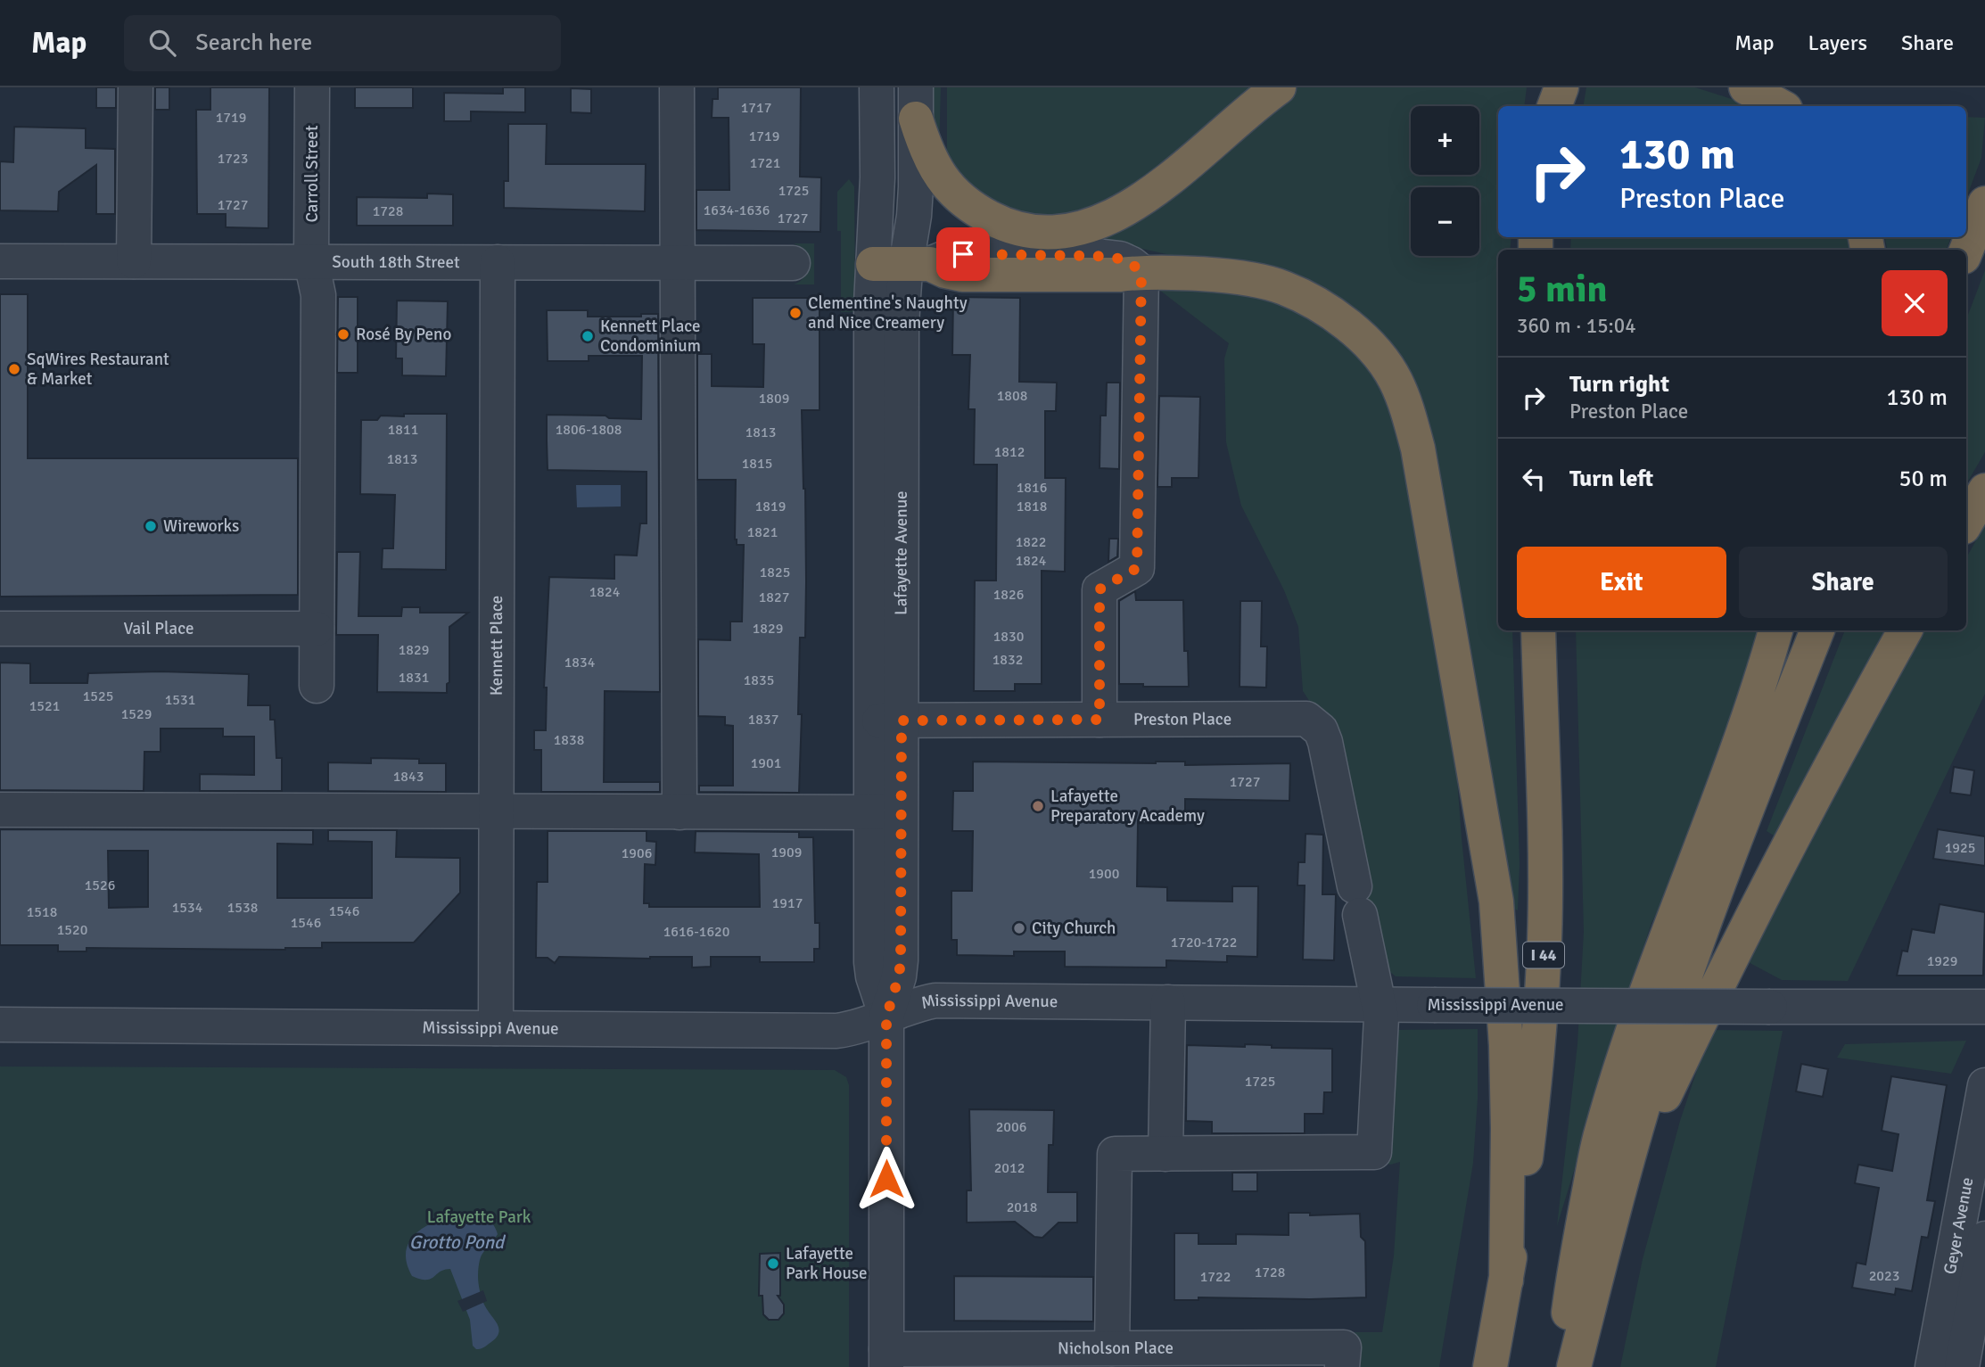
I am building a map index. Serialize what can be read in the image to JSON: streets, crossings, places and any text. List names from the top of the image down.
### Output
{
  "streets": {
    "highway": ["I 44"],
    "street": [
      "Carroll Street",
      "South 18th Street",
      "Lafayette Avenue",
      "Vail Place",
      "Kennett Place",
      "Preston Place",
      "Mississippi Avenue",
      "Geyer Avenue",
      "Nicholson Place"
    ]
  },
  "crossings": [
    ["Carroll Street", "South 18th Street"],
    ["Carroll Street", "Vail Place"],
    ["South 18th Street", "Kennett Place"],
    ["Lafayette Avenue", "Preston Place"],
    ["Lafayette Avenue", "Mississippi Avenue"],
    ["Lafayette Avenue", "Nicholson Place"],
    ["Kennett Place", "Mississippi Avenue"],
    ["Preston Place", "Mississippi Avenue"]
  ],
  "water": ["Grotto Pond"],
  "parks": ["Lafayette Park"],
  "places": [
    "Clementine's Naughty and Nice Creamery",
    "Rosé By Peno",
    "Kennett Place Condominium",
    "SqWires Restaurant & Market",
    "Wireworks",
    "Lafayette Preparatory Academy",
    "City Church",
    "Lafayette Park House"
  ],
  "house_numbers": [
    "1717",
    "1719",
    "1719",
    "1723",
    "1721",
    "1725",
    "1727",
    "1634-1636",
    "1728",
    "1727",
    "1808",
    "1809",
    "1811",
    "1806-1808",
    "1813",
    "1812",
    "1813",
    "1815",
    "1816",
    "1819",
    "1818",
    "1821",
    "1822",
    "1824",
    "1825",
    "1824",
    "1826",
    "1827",
    "1829",
    "1830",
    "1829",
    "1832",
    "1834",
    "1831",
    "1835",
    "1525",
    "1531",
    "1521",
    "1529",
    "1837",
    "1838",
    "1901",
    "1843",
    "1727",
    "1925",
    "1909",
    "1906",
    "1900",
    "1526",
    "1917",
    "1534",
    "1538",
    "1546",
    "1518",
    "1546",
    "1520",
    "1616-1620",
    "1720-1722",
    "1929",
    "1725",
    "2006",
    "2012",
    "2018",
    "1728",
    "2023",
    "1722"
  ],
  "page": {
    "header": "Map",
    "search": "Search here",
    "nav": ["Map", "Layers", "Share"],
    "map_buttons": ["+", "−"],
    "turn": ["130 m", "Preston Place"],
    "heading": ["5 min", "360 m · 15:04"],
    "list": [
      {
        "name": "Turn right",
        "note": "Preston Place",
        "value": "130 m"
      },
      {
        "name": "Turn left",
        "value": "50 m"
      }
    ],
    "buttons": ["Exit", "Share"]
  }
}
